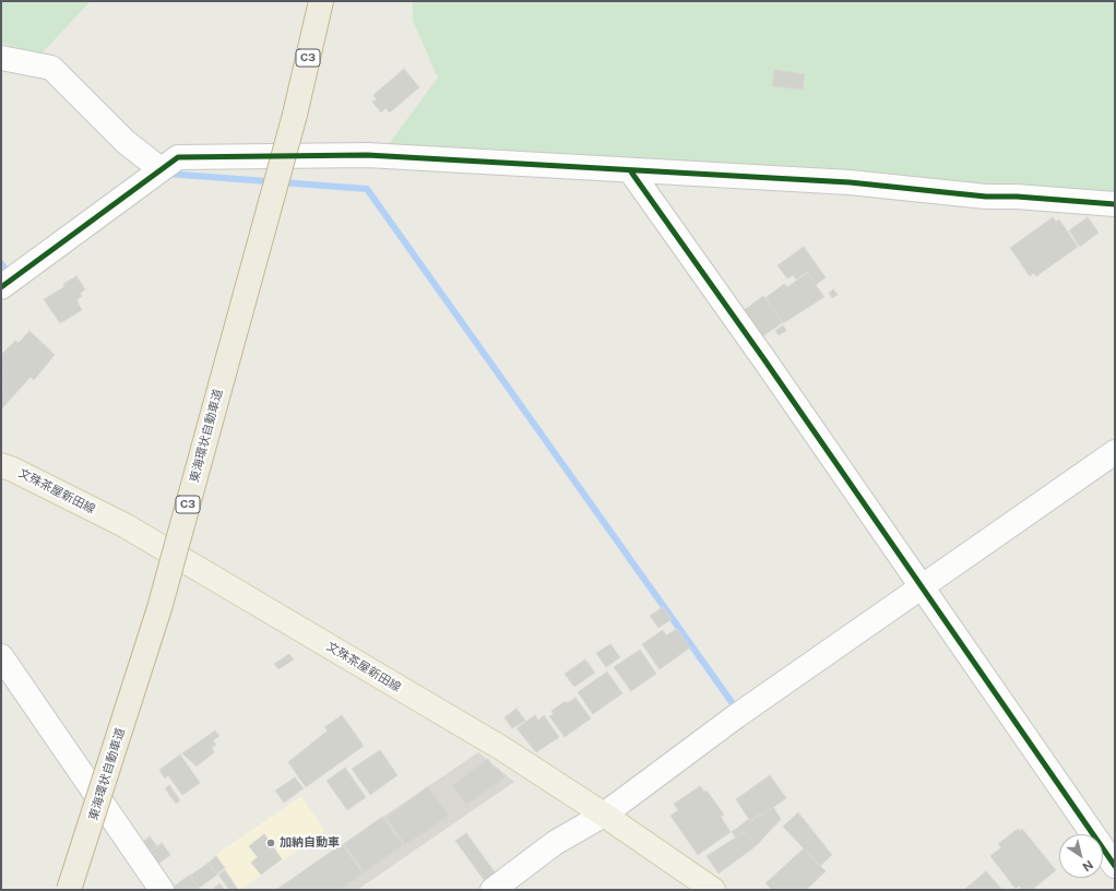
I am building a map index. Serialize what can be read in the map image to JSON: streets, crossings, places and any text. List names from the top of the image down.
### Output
{
  "streets": {
    "highway": ["C3", "東海環状自動車道"],
    "main road": ["文殊茶屋新田線"]
  },
  "places": ["加納自動車"],
  "north": "bottom right"
}
